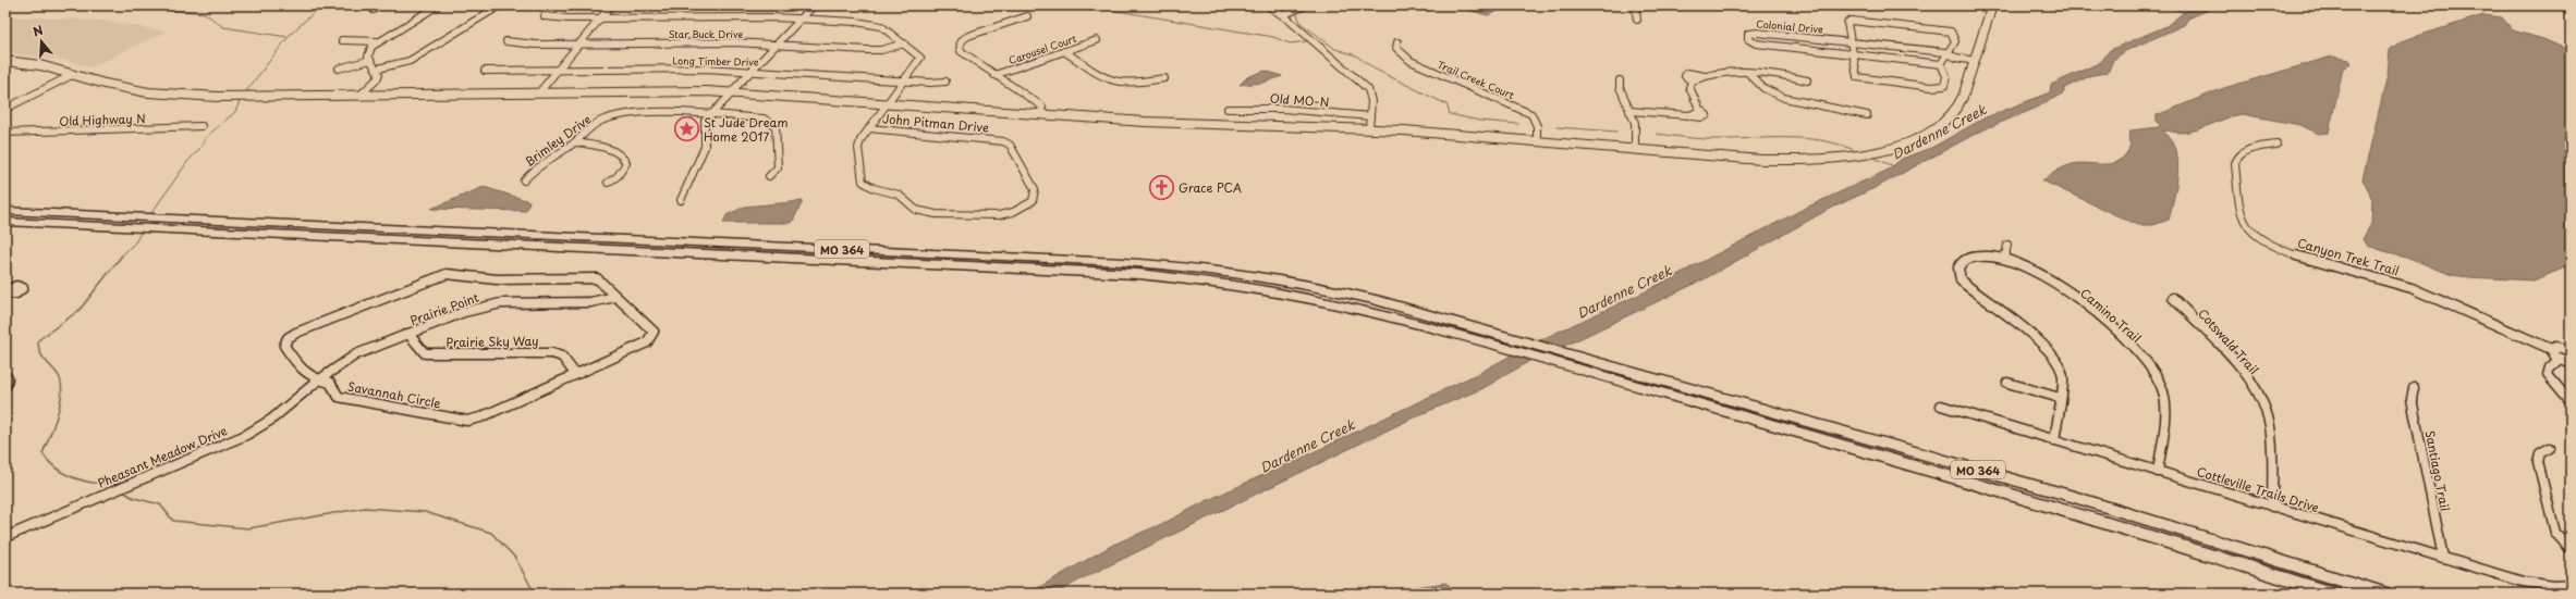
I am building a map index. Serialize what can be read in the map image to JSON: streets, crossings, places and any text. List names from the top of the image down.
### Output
{
  "streets": {
    "highway": ["MO 364"],
    "street": [
      "Colonial Drive",
      "Star Buck Drive",
      "Carousel Court",
      "Long Timber Drive",
      "Trail Creek Court",
      "Old MO-N",
      "Old Highway N",
      "John Pitman Drive",
      "Brimley Drive",
      "Canyon Trek Trail",
      "Prairie Point",
      "Camino Trail",
      "Prairie Sky Way",
      "Cotswald Trail",
      "Savannah Circle",
      "Pheasant Meadow Drive",
      "Santiago Trail",
      "Cottleville Trails Drive"
    ]
  },
  "crossings": [
    ["Star Buck Drive", "John Pitman Drive"],
    ["Long Timber Drive", "John Pitman Drive"],
    ["Prairie Point", "Prairie Sky Way"],
    ["Prairie Point", "Savannah Circle"],
    ["Prairie Point", "Pheasant Meadow Drive"],
    ["Camino Trail", "Cottleville Trails Drive"],
    ["Prairie Sky Way", "Savannah Circle"],
    ["Cotswald Trail", "Cottleville Trails Drive"],
    ["Savannah Circle", "Pheasant Meadow Drive"],
    ["Santiago Trail", "Cottleville Trails Drive"]
  ],
  "water": ["Dardenne Creek"],
  "places": {
    "place": ["St Jude Dream Home 2017"],
    "church": ["Grace PCA"]
  },
  "north": "top"
}
